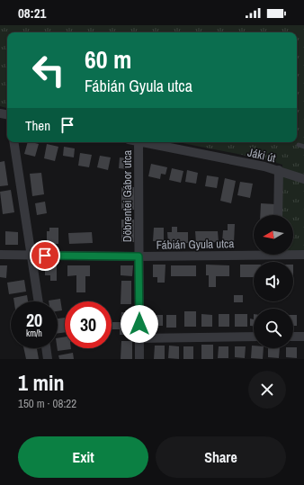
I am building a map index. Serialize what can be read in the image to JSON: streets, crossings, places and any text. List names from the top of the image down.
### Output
{
  "streets": {
    "street": ["Jáki út", "Döbrentei Gábor utca", "Fábián Gyula utca"]
  },
  "crossings": [
    ["Döbrentei Gábor utca", "Fábián Gyula utca"]
  ],
  "north": "left",
  "page": {
    "status": "08:21",
    "turn": ["60 m", "Fábián Gyula utca"],
    "then": "Then",
    "speed": "20 km/h",
    "limit": "30",
    "heading": ["1 min", "150 m · 08:22"],
    "buttons": ["Exit", "Share"]
  }
}
